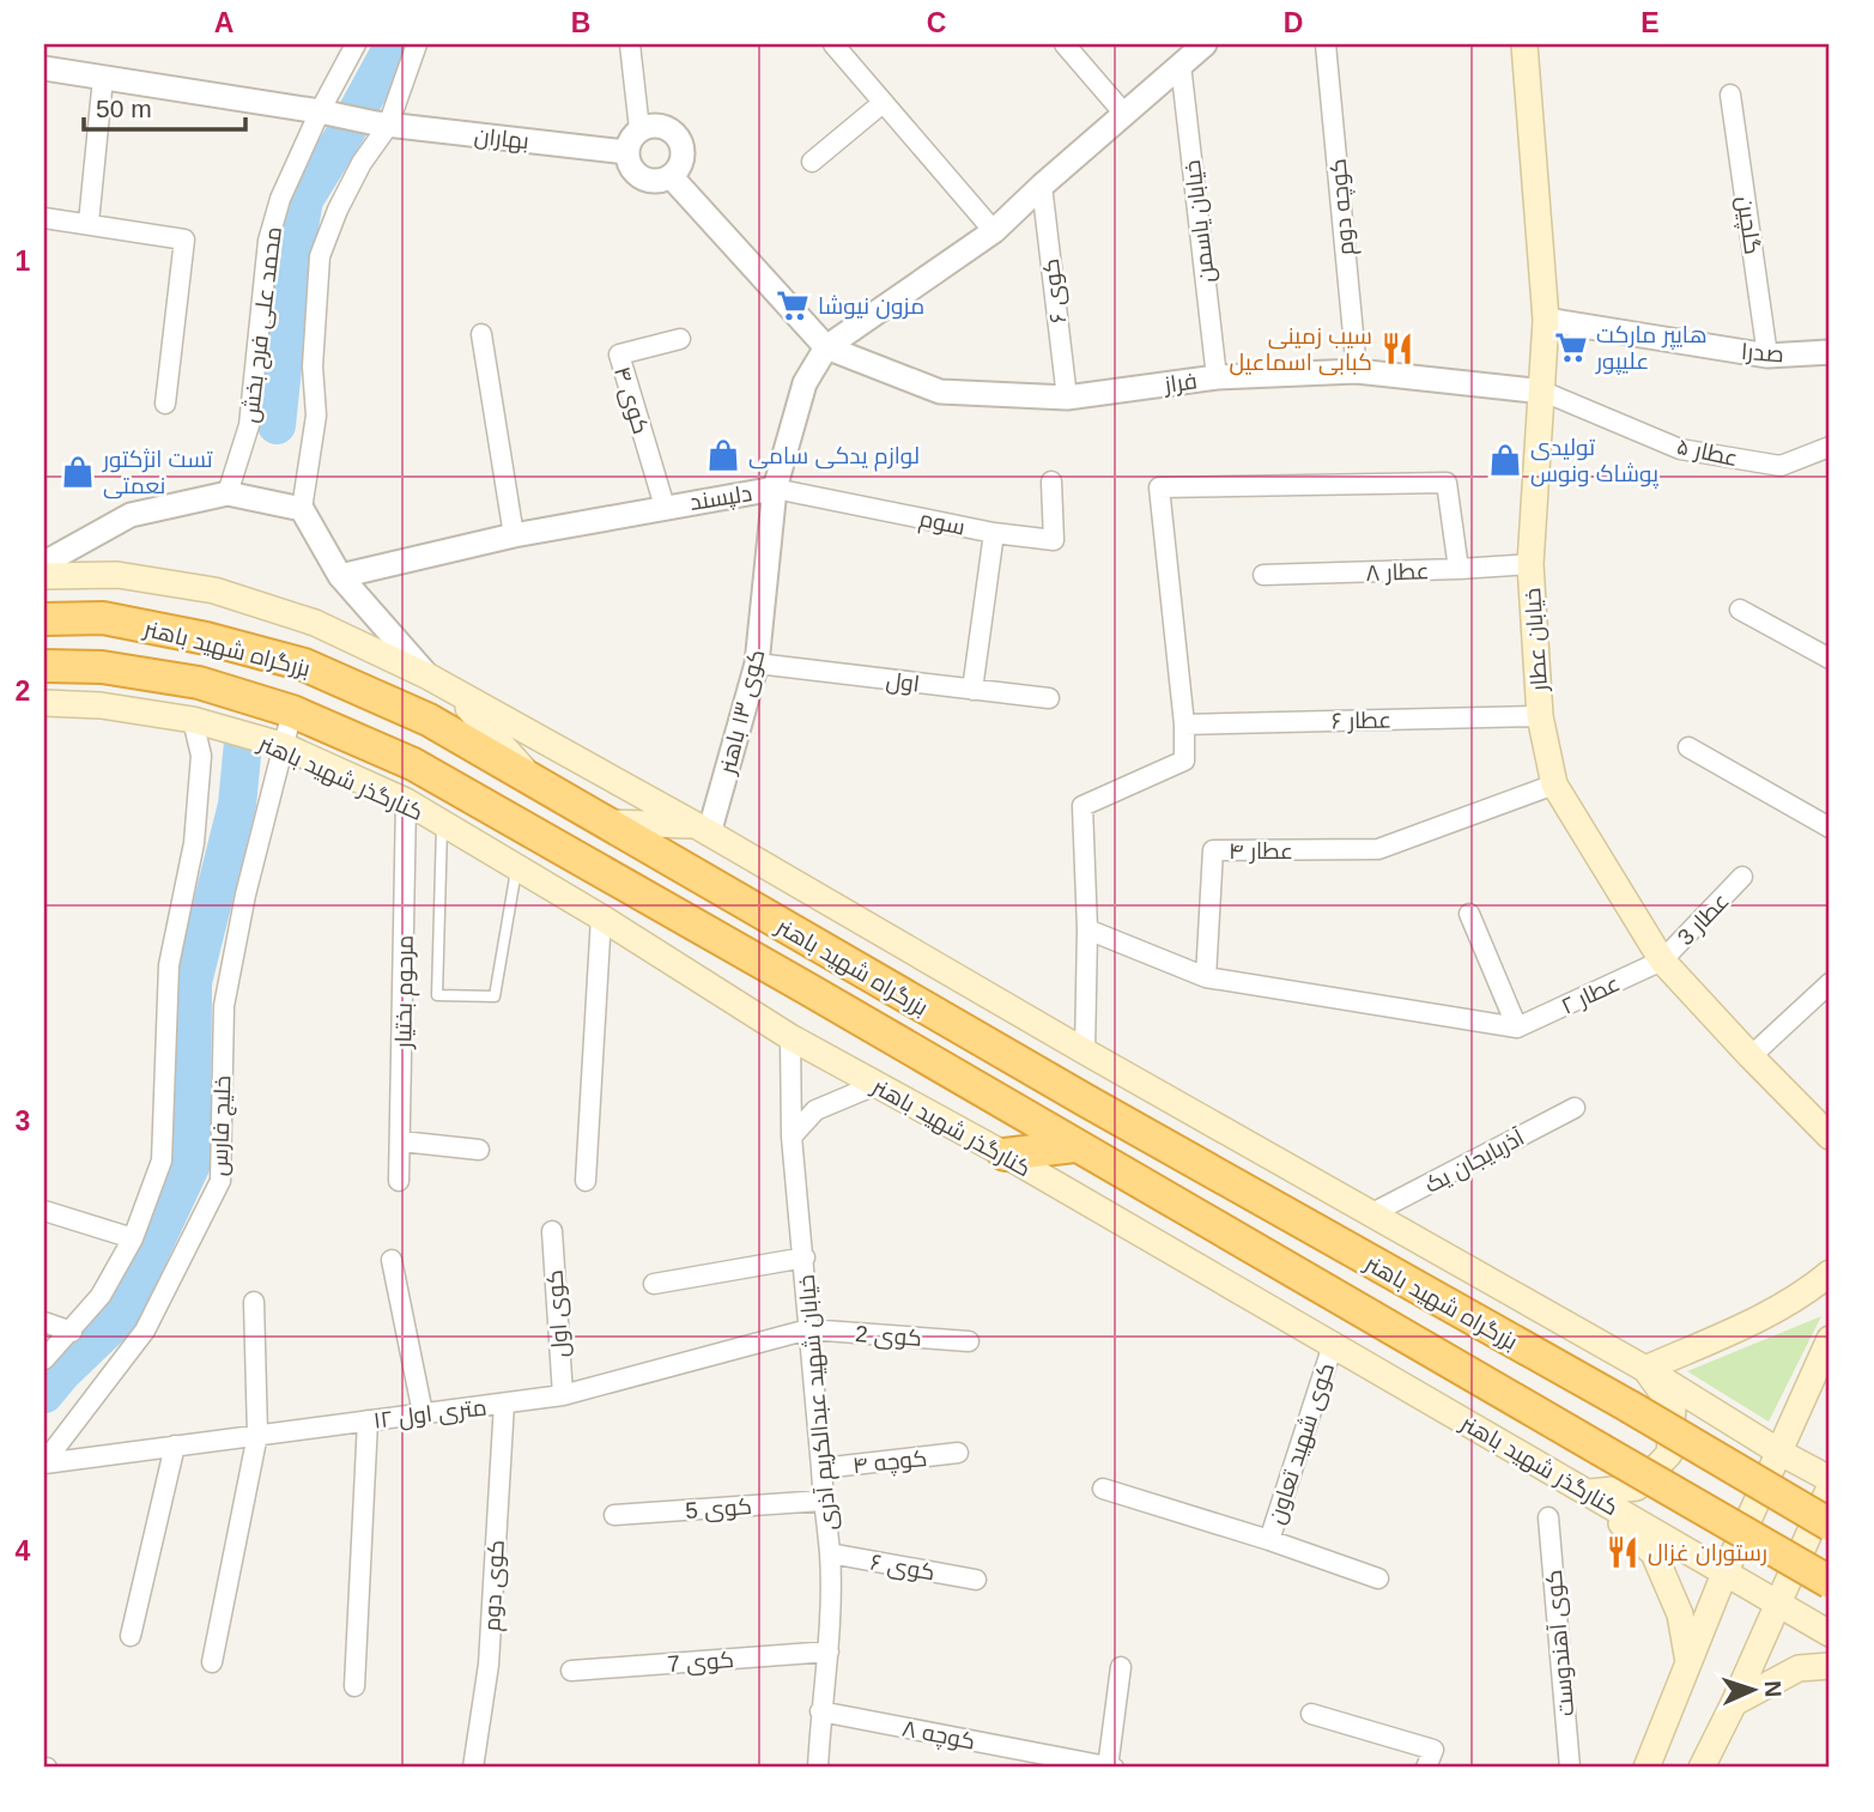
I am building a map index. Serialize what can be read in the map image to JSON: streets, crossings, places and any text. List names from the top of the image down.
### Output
{
  "streets": {
    "highway": ["بزرگراه شهید باهنر"],
    "main road": ["خیابان عطار", "کنارگذر شهید باهنر"],
    "street": [
      "بهاران",
      "کوچه دوم",
      "خیابان یاسمن",
      "گلچین",
      "کوی ۶",
      "محمد علی فرح بخش",
      "صدرا",
      "فراز",
      "کوی ۴",
      "عطار ۵",
      "دلپسند",
      "سوم",
      "عطار ۸",
      "اول",
      "کوی ۱۳ باهنر",
      "عطار ۶",
      "عطار ۴",
      "عطار 3",
      "مرحوم بختیار",
      "عطار ۲",
      "خلیج فارس",
      "آذربایجان یک",
      "کوی اول",
      "کوی 2",
      "خیابان شهید عبدالکریم آذری",
      "۱۲ متری اول",
      "کوی شهید تعاون",
      "کوچه ۴",
      "کوی 5",
      "کوی دوم",
      "کوی آهندوست",
      "کوی 7",
      "کوچه ۸"
    ]
  },
  "crossings": [
    ["بهاران", "محمد علی فرح بخش"],
    ["کوچه دوم", "فراز"],
    ["خیابان یاسمن", "فراز"],
    ["خیابان یاسمن", "دلپسند"],
    ["گلچین", "صدرا"],
    ["کوی ۶", "فراز"],
    ["کوی ۶", "دلپسند"],
    ["کوی ۶", "خیابان شهید عبدالکریم آذری"],
    ["صدرا", "خیابان عطار"],
    ["فراز", "عطار ۵"],
    ["فراز", "دلپسند"],
    ["فراز", "خیابان عطار"],
    ["کوی ۴", "دلپسند"],
    ["عطار ۵", "خیابان عطار"],
    ["دلپسند", "سوم"],
    ["دلپسند", "کوی ۱۳ باهنر"],
    ["سوم", "کوی ۱۳ باهنر"],
    ["عطار ۸", "خیابان عطار"],
    ["خیابان عطار", "عطار ۶"],
    ["خیابان عطار", "عطار ۴"],
    ["خیابان عطار", "عطار 3"],
    ["خیابان عطار", "عطار ۲"],
    ["بزرگراه شهید باهنر", "خلیج فارس"],
    ["اول", "کوی ۱۳ باهنر"],
    ["کنارگذر شهید باهنر", "مرحوم بختیار"],
    ["کنارگذر شهید باهنر", "خلیج فارس"],
    ["کنارگذر شهید باهنر", "خیابان شهید عبدالکریم آذری"],
    ["کنارگذر شهید باهنر", "کوی شهید تعاون"],
    ["عطار 3", "عطار ۲"],
    ["خلیج فارس", "۱۲ متری اول"],
    ["کوی اول", "۱۲ متری اول"],
    ["کوی 2", "خیابان شهید عبدالکریم آذری"],
    ["کوی 2", "۱۲ متری اول"],
    ["خیابان شهید عبدالکریم آذری", "۱۲ متری اول"],
    ["خیابان شهید عبدالکریم آذری", "کوچه ۴"],
    ["خیابان شهید عبدالکریم آذری", "کوی 5"],
    ["خیابان شهید عبدالکریم آذری", "کوی 7"],
    ["خیابان شهید عبدالکریم آذری", "کوچه ۸"],
    ["۱۲ متری اول", "کوی دوم"]
  ],
  "places": {
    "supermarket": ["مزون نیوشا", "هایپر مارکت علیپور"],
    "restaurant": ["سیب زمینی کبابی اسماعیل", "رستوران غزال"],
    "shop": ["لوازم یدکی سامی", "تولیدی پوشاک ونوس", "تست انژکتور نعمتی"]
  },
  "scale_bar": "50 m",
  "north": "right",
  "grid": {
    "columns": [
      "A",
      "B",
      "C",
      "D",
      "E"
    ],
    "rows": [
      "1",
      "2",
      "3",
      "4"
    ]
  }
}
